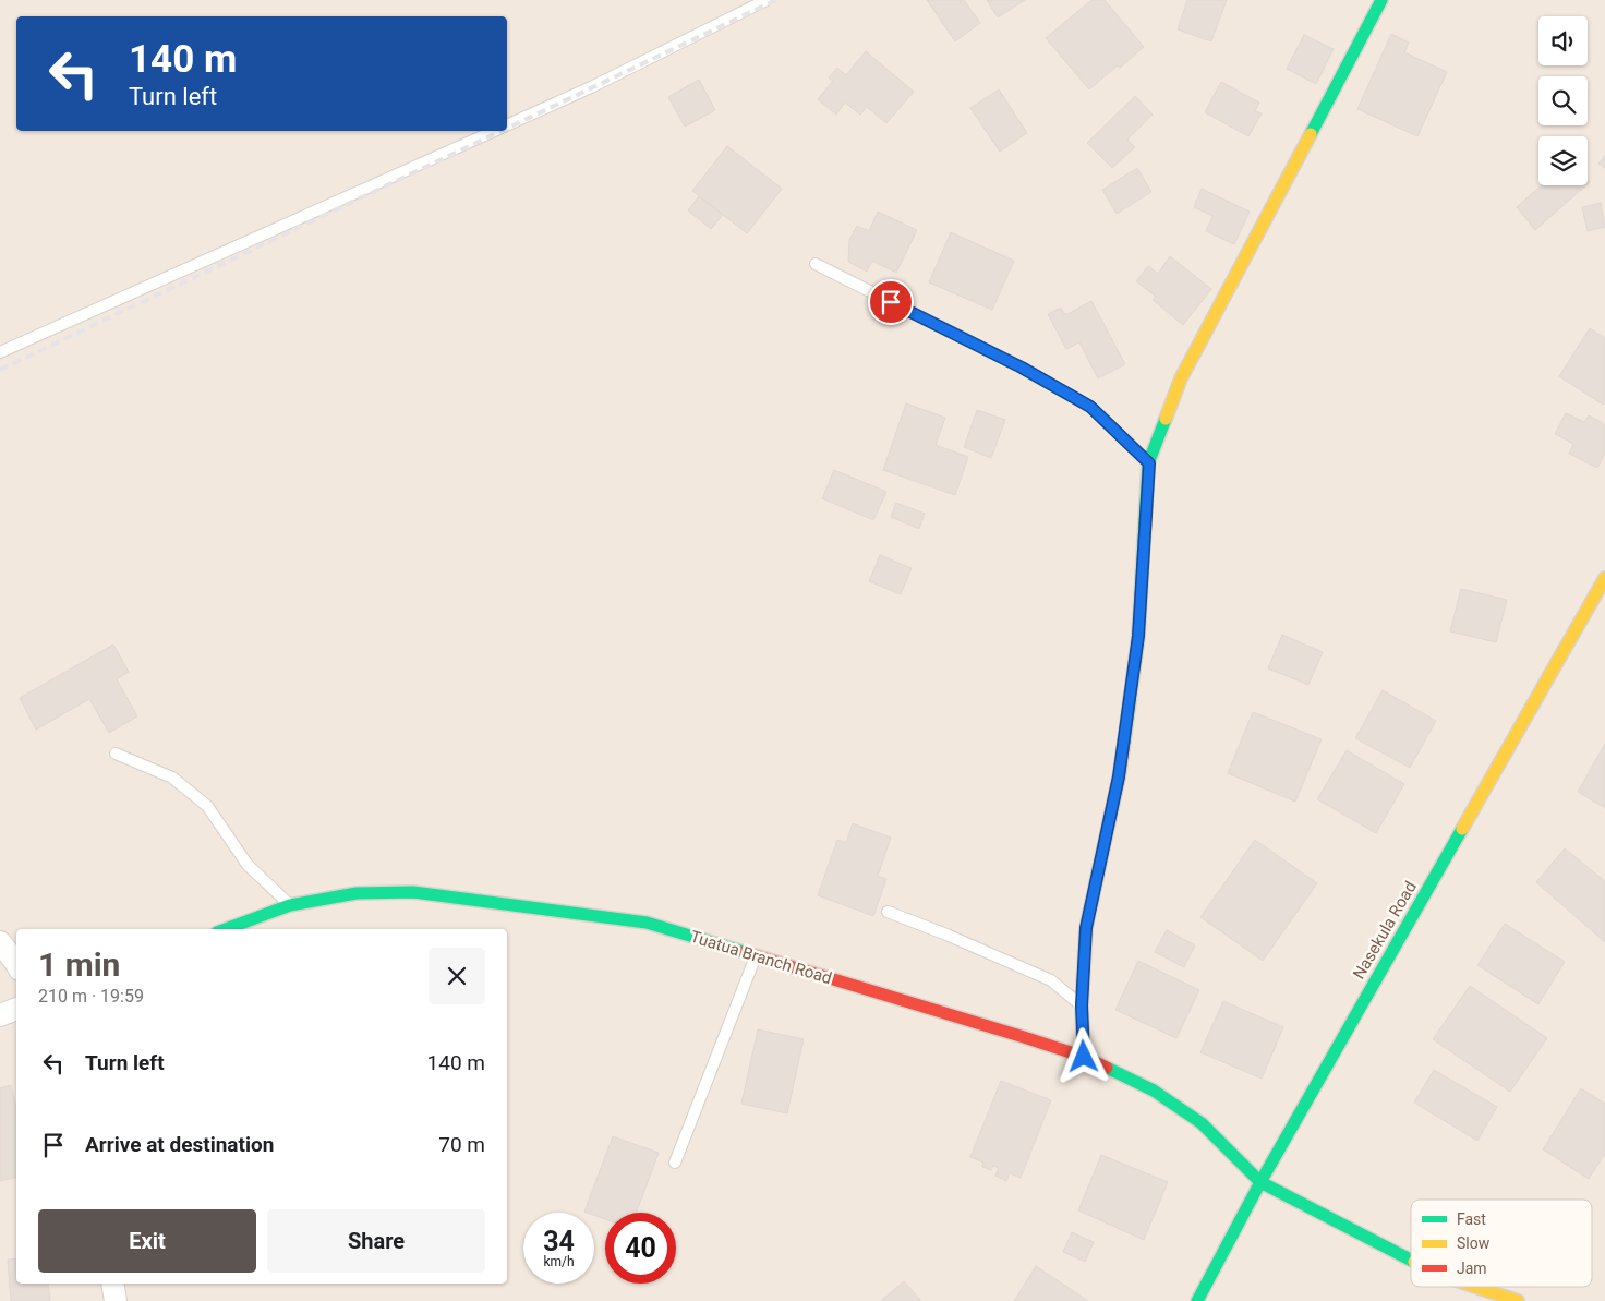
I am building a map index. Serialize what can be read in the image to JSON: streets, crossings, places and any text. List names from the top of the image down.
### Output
{
  "streets": {
    "street": ["Nasekula Road", "Tuatua Branch Road"]
  },
  "crossings": [
    ["Nasekula Road", "Tuatua Branch Road"]
  ],
  "legend": ["Fast", "Slow", "Jam"],
  "page": {
    "turn": ["140 m", "Turn left"],
    "heading": ["1 min", "210 m · 19:59"],
    "list": [
      {
        "name": "Turn left",
        "value": "140 m"
      },
      {
        "name": "Arrive at destination",
        "value": "70 m"
      }
    ],
    "buttons": ["Exit", "Share"],
    "speed": "34 km/h",
    "limit": "40"
  }
}
